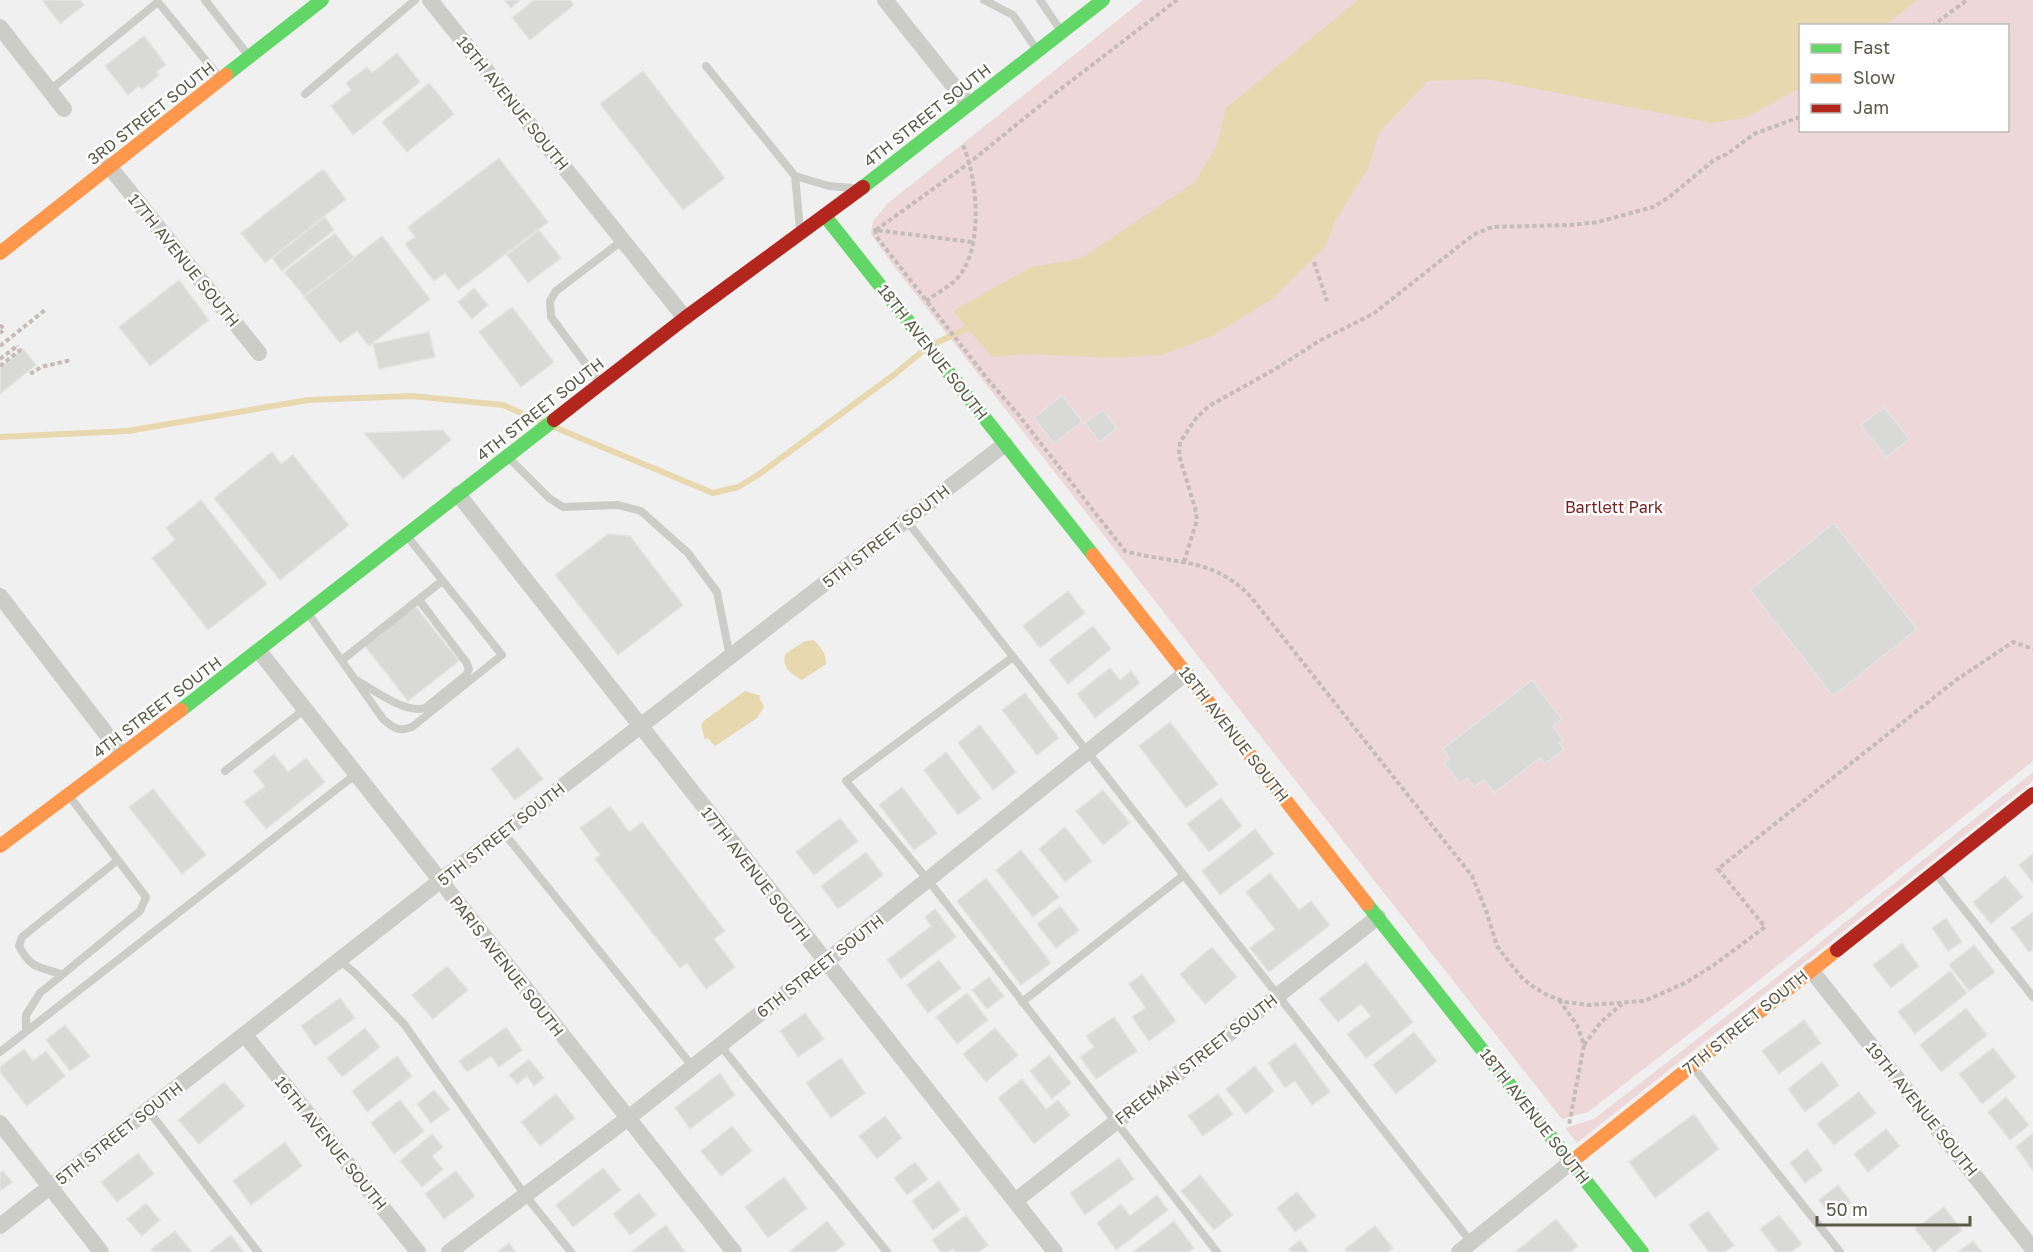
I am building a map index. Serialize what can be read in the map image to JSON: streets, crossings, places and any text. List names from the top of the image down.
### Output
{
  "streets": {
    "street": [
      "18TH AVENUE SOUTH",
      "3RD STREET SOUTH",
      "4TH STREET SOUTH",
      "17TH AVENUE SOUTH",
      "5TH STREET SOUTH",
      "PARIS AVENUE SOUTH",
      "6TH STREET SOUTH",
      "7TH STREET SOUTH",
      "FREEMAN STREET SOUTH",
      "19TH AVENUE SOUTH",
      "16TH AVENUE SOUTH"
    ]
  },
  "crossings": [
    ["18TH AVENUE SOUTH", "4TH STREET SOUTH"],
    ["18TH AVENUE SOUTH", "5TH STREET SOUTH"],
    ["18TH AVENUE SOUTH", "6TH STREET SOUTH"],
    ["18TH AVENUE SOUTH", "7TH STREET SOUTH"],
    ["18TH AVENUE SOUTH", "FREEMAN STREET SOUTH"],
    ["3RD STREET SOUTH", "17TH AVENUE SOUTH"],
    ["4TH STREET SOUTH", "17TH AVENUE SOUTH"],
    ["4TH STREET SOUTH", "PARIS AVENUE SOUTH"],
    ["17TH AVENUE SOUTH", "5TH STREET SOUTH"],
    ["17TH AVENUE SOUTH", "6TH STREET SOUTH"],
    ["17TH AVENUE SOUTH", "FREEMAN STREET SOUTH"],
    ["5TH STREET SOUTH", "PARIS AVENUE SOUTH"],
    ["5TH STREET SOUTH", "16TH AVENUE SOUTH"],
    ["PARIS AVENUE SOUTH", "6TH STREET SOUTH"],
    ["7TH STREET SOUTH", "19TH AVENUE SOUTH"]
  ],
  "parks": ["Bartlett Park"],
  "legend": ["Fast", "Slow", "Jam"],
  "scale_bar": "50 m"
}
